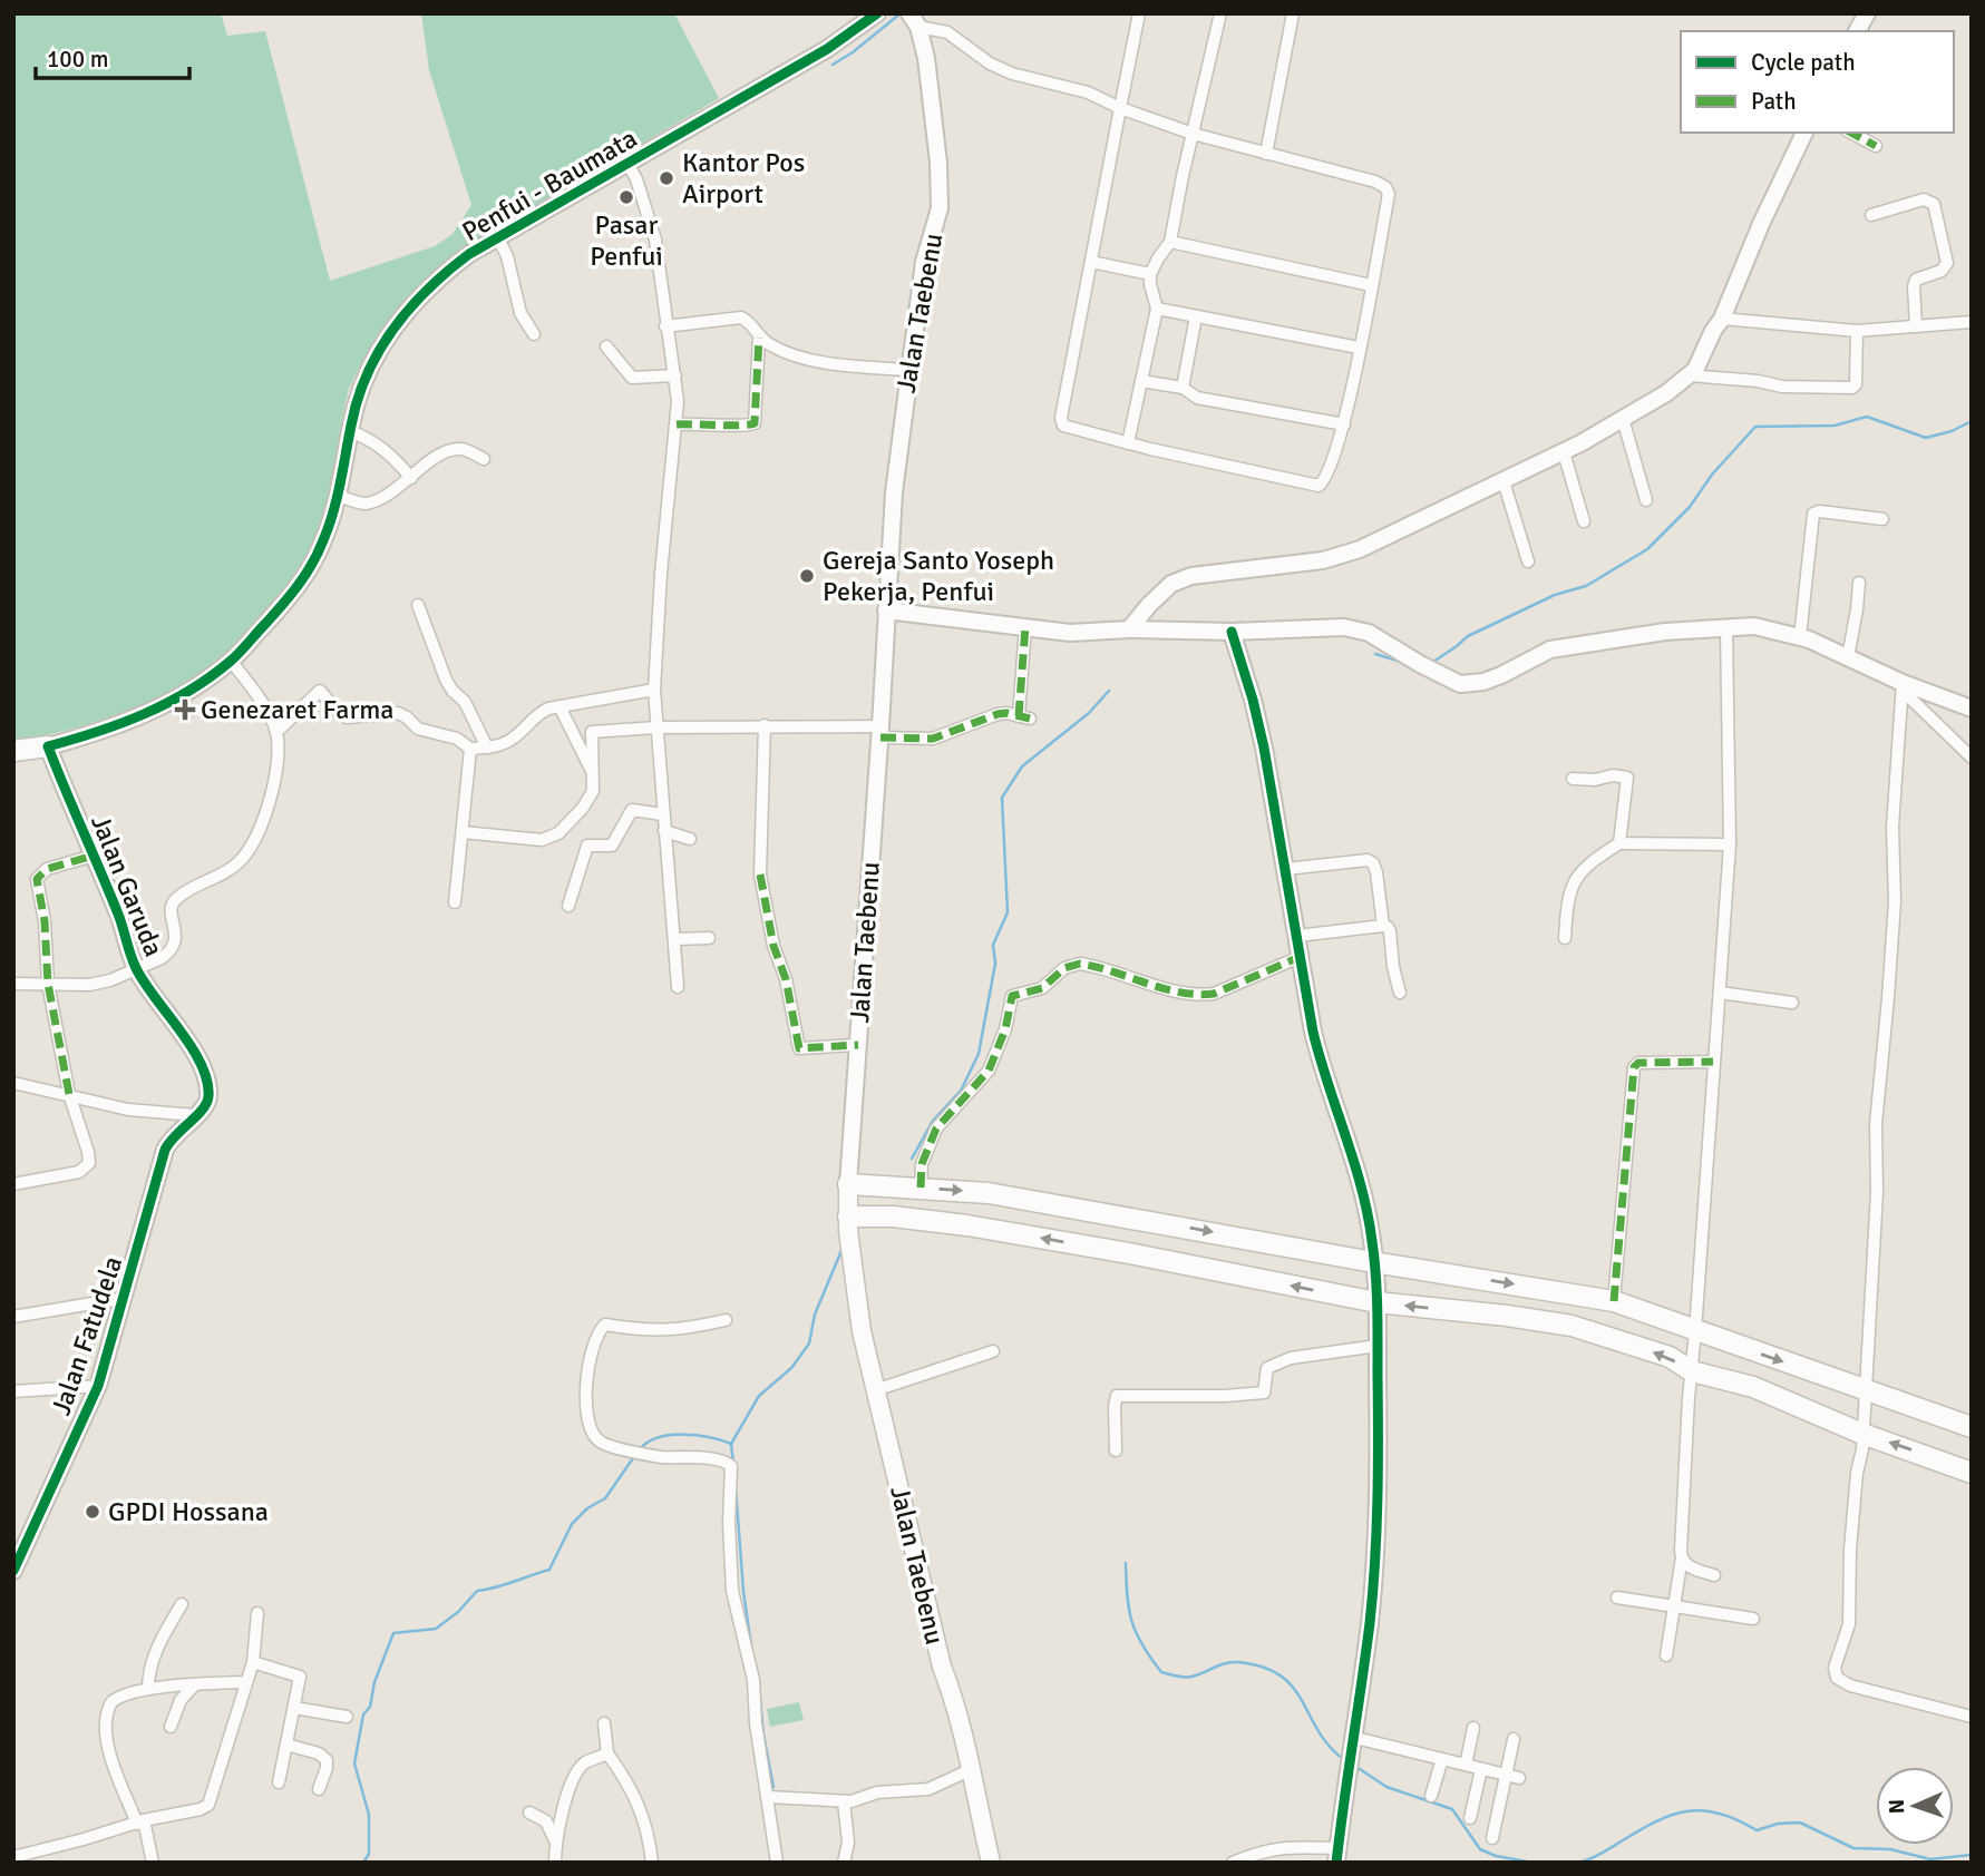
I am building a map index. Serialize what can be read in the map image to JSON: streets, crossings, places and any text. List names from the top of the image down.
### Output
{
  "streets": {
    "highway": ["Penfui - Baumata"],
    "main road": ["Jalan Taebenu"],
    "street": ["Jalan Garuda", "Jalan Fatudela"]
  },
  "crossings": [
    ["Penfui - Baumata", "Jalan Garuda"],
    ["Jalan Garuda", "Jalan Fatudela"]
  ],
  "places": {
    "other": [
      "Kantor Pos Airport",
      "Pasar Penfui",
      "Gereja Santo Yoseph Pekerja, Penfui",
      "GPDI Hossana"
    ],
    "health": ["Genezaret Farma"]
  },
  "legend": ["Cycle path", "Path"],
  "scale_bar": "100 m",
  "north": "left"
}
